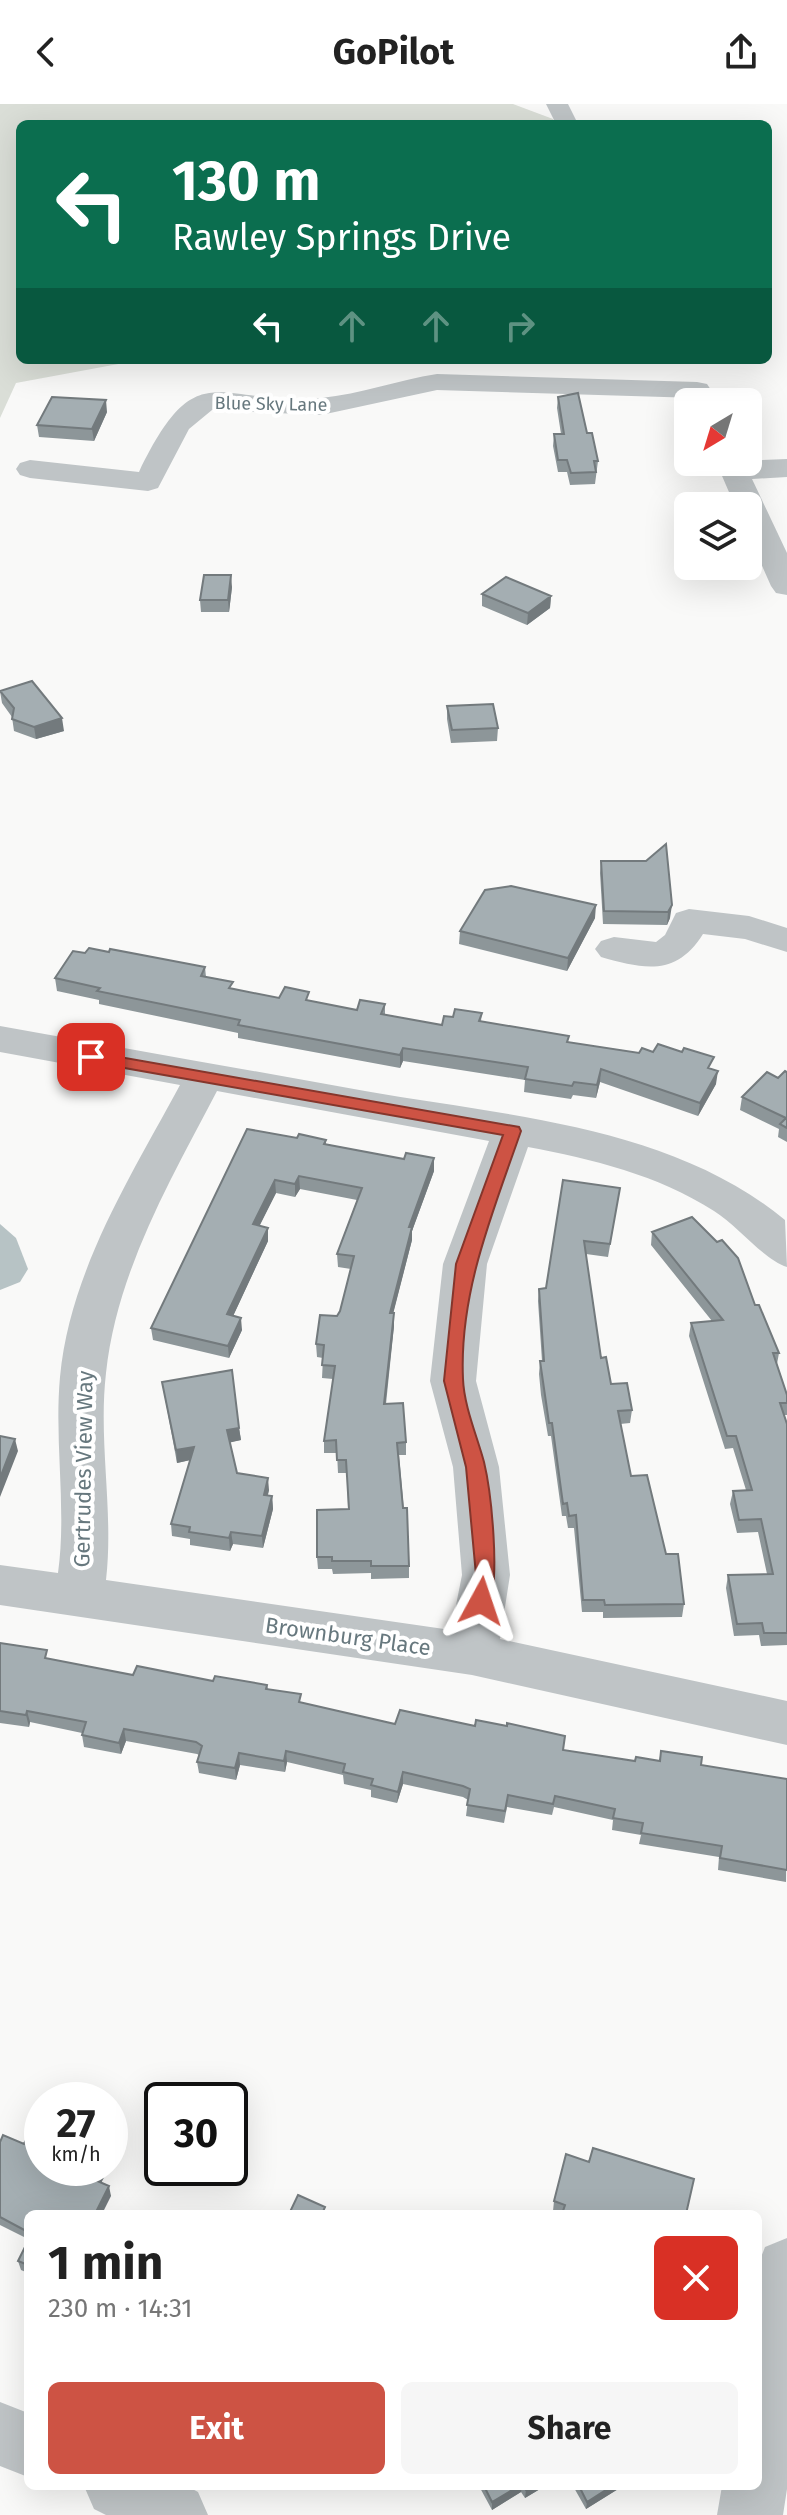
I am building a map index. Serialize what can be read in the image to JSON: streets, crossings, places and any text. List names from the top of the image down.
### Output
{
  "streets": {
    "street": ["Blue Sky Lane", "Gertrudes View Way", "Brownburg Place"]
  },
  "crossings": [
    ["Gertrudes View Way", "Brownburg Place"]
  ],
  "north": "bottom left",
  "page": {
    "header": "GoPilot",
    "turn": ["130 m", "Rawley Springs Drive"],
    "speed": "27 km/h",
    "limit": "30",
    "heading": ["1 min", "230 m · 14:31"],
    "buttons": ["Exit", "Share"]
  }
}
